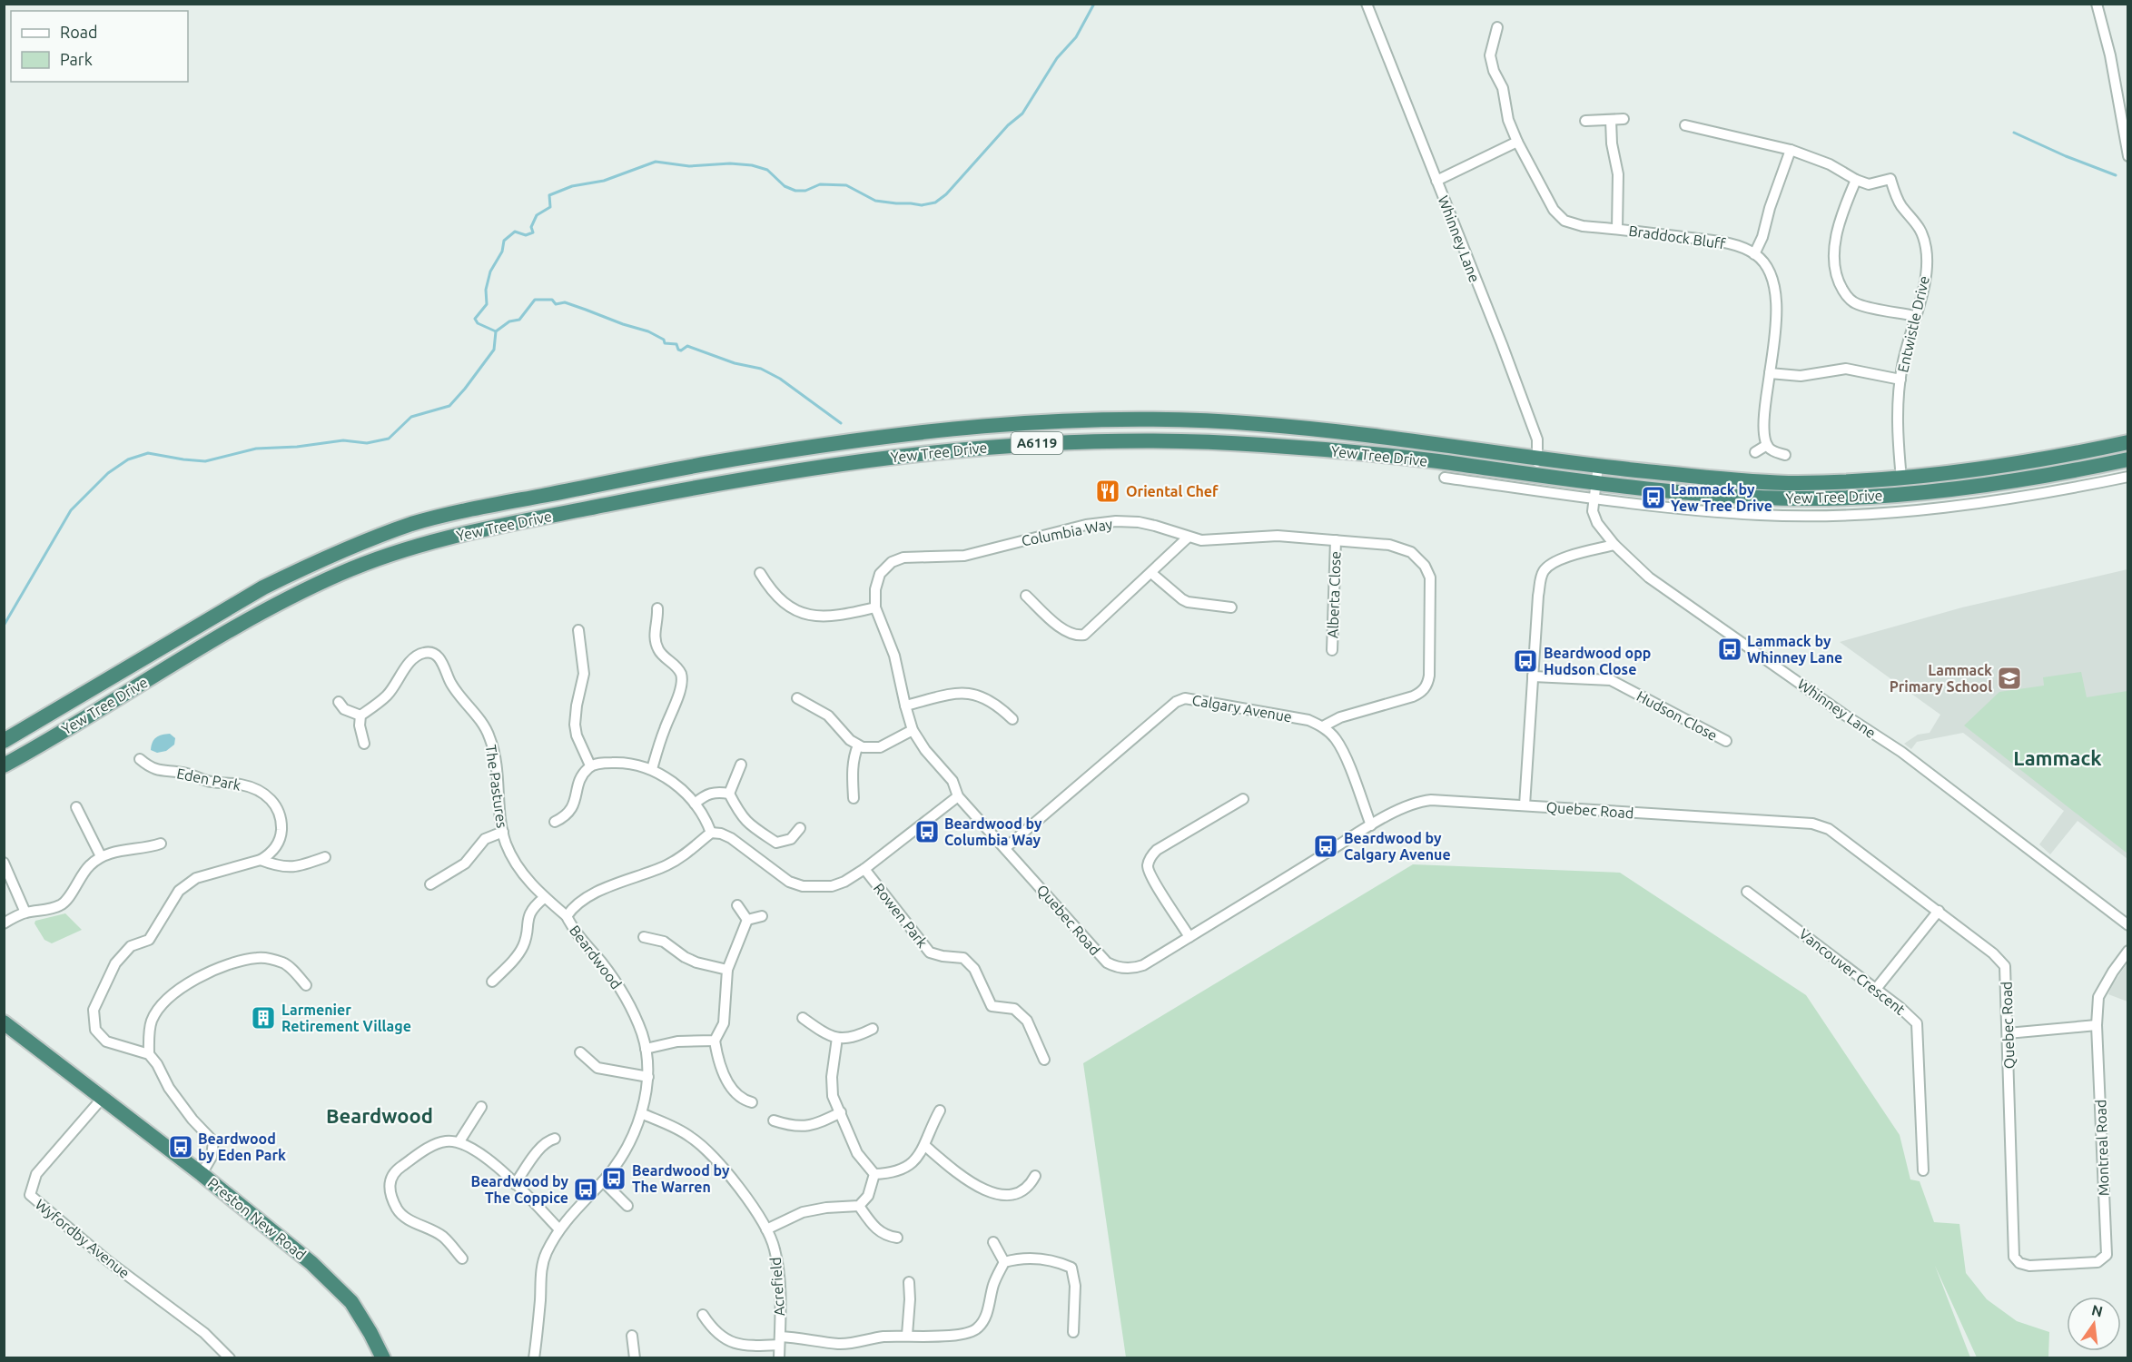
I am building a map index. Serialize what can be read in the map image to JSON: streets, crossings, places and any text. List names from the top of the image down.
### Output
{
  "streets": {
    "highway": ["A6119", "Yew Tree Drive", "Preston New Road"],
    "street": [
      "Braddock Bluff",
      "Whinney Lane",
      "Entwistle Drive",
      "Columbia Way",
      "Alberta Close",
      "Calgary Avenue",
      "Hudson Close",
      "Eden Park",
      "The Pastures",
      "Quebec Road",
      "Rowen Park",
      "Beardwood",
      "Vancouver Crescent",
      "Montreal Road",
      "Wyfordby Avenue",
      "Acrefield"
    ]
  },
  "crossings": [
    ["Whinney Lane", "Yew Tree Drive"],
    ["Entwistle Drive", "Yew Tree Drive"],
    ["Columbia Way", "Alberta Close"],
    ["Columbia Way", "Calgary Avenue"],
    ["Columbia Way", "Quebec Road"],
    ["Calgary Avenue", "Quebec Road"],
    ["The Pastures", "Beardwood"],
    ["Quebec Road", "Montreal Road"],
    ["Beardwood", "Acrefield"],
    ["Preston New Road", "Wyfordby Avenue"]
  ],
  "districts": ["Lammack", "Beardwood"],
  "places": {
    "restaurant": ["Oriental Chef"],
    "bus stop": [
      "Lammack by Yew Tree Drive",
      "Lammack by Whinney Lane",
      "Beardwood opp Hudson Close",
      "Beardwood by Columbia Way",
      "Beardwood by Calgary Avenue",
      "Beardwood by Eden Park",
      "Beardwood by The Warren",
      "Beardwood by The Coppice"
    ],
    "school or university": ["Lammack Primary School"],
    "building": ["Larmenier Retirement Village"]
  },
  "legend": ["Road", "Park"],
  "north": "top"
}
